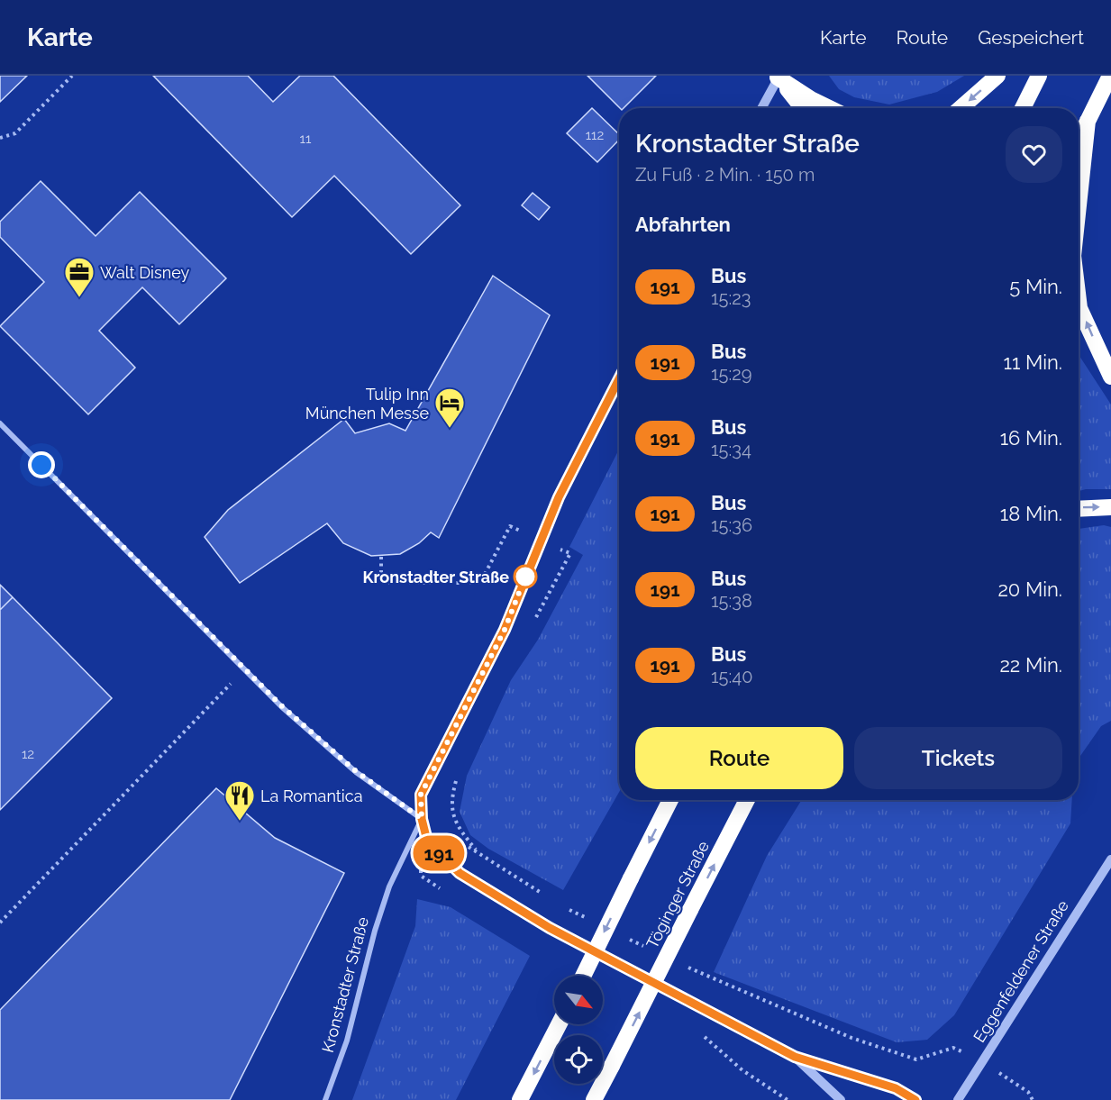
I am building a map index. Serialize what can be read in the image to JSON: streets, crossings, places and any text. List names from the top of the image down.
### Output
{
  "streets": {
    "highway": ["Töginger Straße"],
    "street": ["Eggenfeldener Straße", "Kronstadter Straße"]
  },
  "places": {
    "office": ["Walt Disney"],
    "hotel": ["Tulip Inn München Messe"],
    "other": ["Kronstadter Straße"],
    "restaurant": ["La Romantica"]
  },
  "lines": ["bus line 191"],
  "house_numbers": ["112", "11", "12"],
  "north": "bottom right",
  "page": {
    "header": "Karte",
    "nav": ["Karte", "Route", "Gespeichert"],
    "on_map": "191",
    "heading": [
      ["Kronstadter Straße", "Zu Fuß · 2 Min. · 150 m"],
      "Abfahrten"
    ],
    "list": [
      {
        "mark": "191",
        "name": "Bus",
        "note": "15:23",
        "value": "5 Min."
      },
      {
        "mark": "191",
        "name": "Bus",
        "note": "15:29",
        "value": "11 Min."
      },
      {
        "mark": "191",
        "name": "Bus",
        "note": "15:34",
        "value": "16 Min."
      },
      {
        "mark": "191",
        "name": "Bus",
        "note": "15:36",
        "value": "18 Min."
      },
      {
        "mark": "191",
        "name": "Bus",
        "note": "15:38",
        "value": "20 Min."
      },
      {
        "mark": "191",
        "name": "Bus",
        "note": "15:40",
        "value": "22 Min."
      }
    ],
    "buttons": ["Route", "Tickets"]
  }
}
